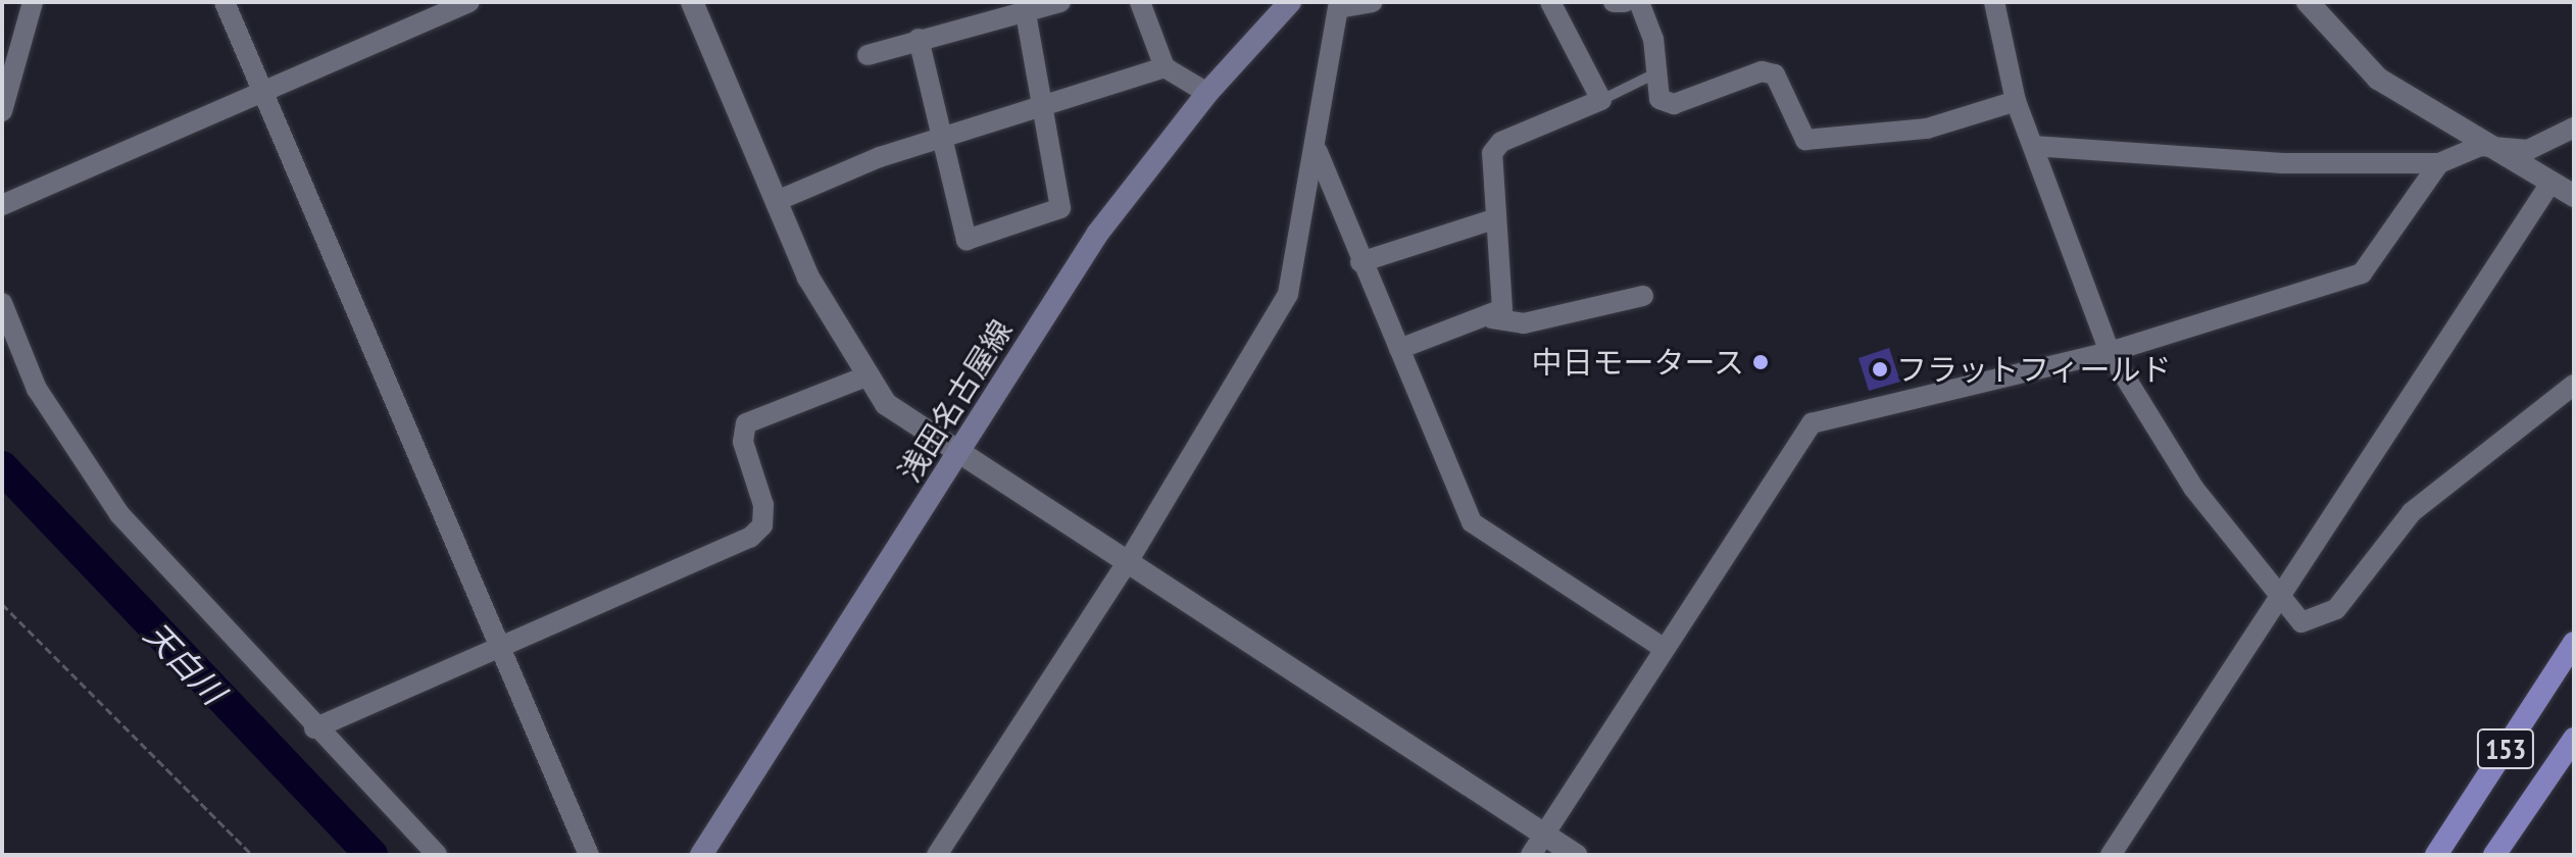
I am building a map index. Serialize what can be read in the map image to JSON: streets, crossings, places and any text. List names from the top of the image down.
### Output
{
  "streets": {
    "highway": ["153"],
    "main road": ["浅田名古屋線"]
  },
  "water": ["天白川"],
  "places": ["中日モータース", "フラットフィールド"]
}
